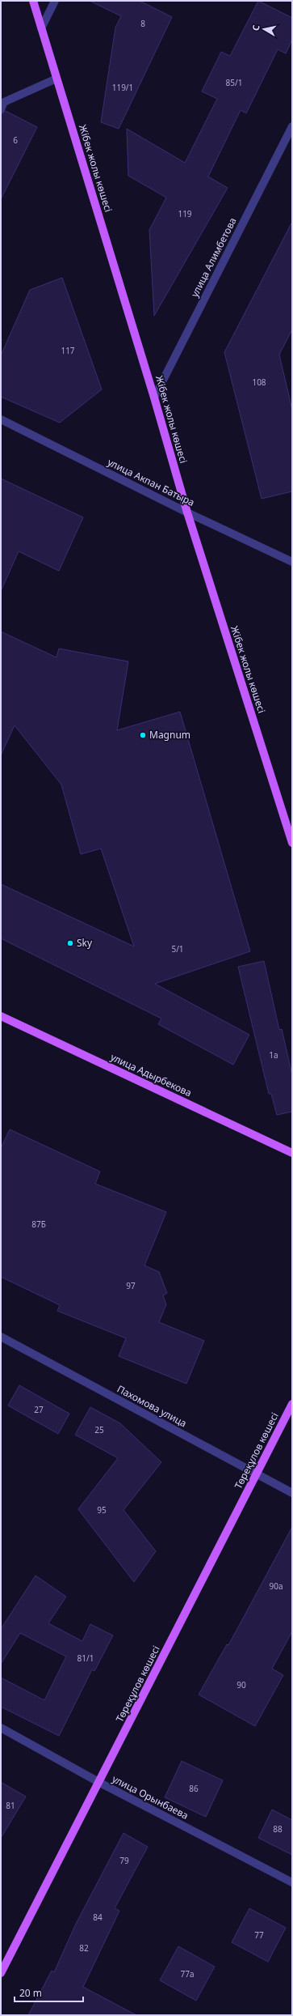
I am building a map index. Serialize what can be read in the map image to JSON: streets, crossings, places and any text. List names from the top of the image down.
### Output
{
  "streets": {
    "main road": ["Жібек жолы көшесі", "улица Адырбекова", "Төреқұлов көшесі"],
    "street": [
      "улица Алимбетова",
      "улица Акпан Батыра",
      "Пахомова улица",
      "улица Орынбаева"
    ]
  },
  "crossings": [
    ["Жібек жолы көшесі", "улица Алимбетова"],
    ["Жібек жолы көшесі", "улица Акпан Батыра"],
    ["Пахомова улица", "Төреқұлов көшесі"],
    ["Төреқұлов көшесі", "улица Орынбаева"]
  ],
  "places": ["Magnum", "Sky"],
  "house_numbers": [
    "8",
    "85/1",
    "119/1",
    "6",
    "119",
    "117",
    "108",
    "5/1",
    "1а",
    "87Б",
    "97",
    "27",
    "25",
    "95",
    "90а",
    "81/1",
    "90",
    "86",
    "81",
    "88",
    "79",
    "84",
    "77",
    "82",
    "77а"
  ],
  "scale_bar": "20 m",
  "north": "left"
}
